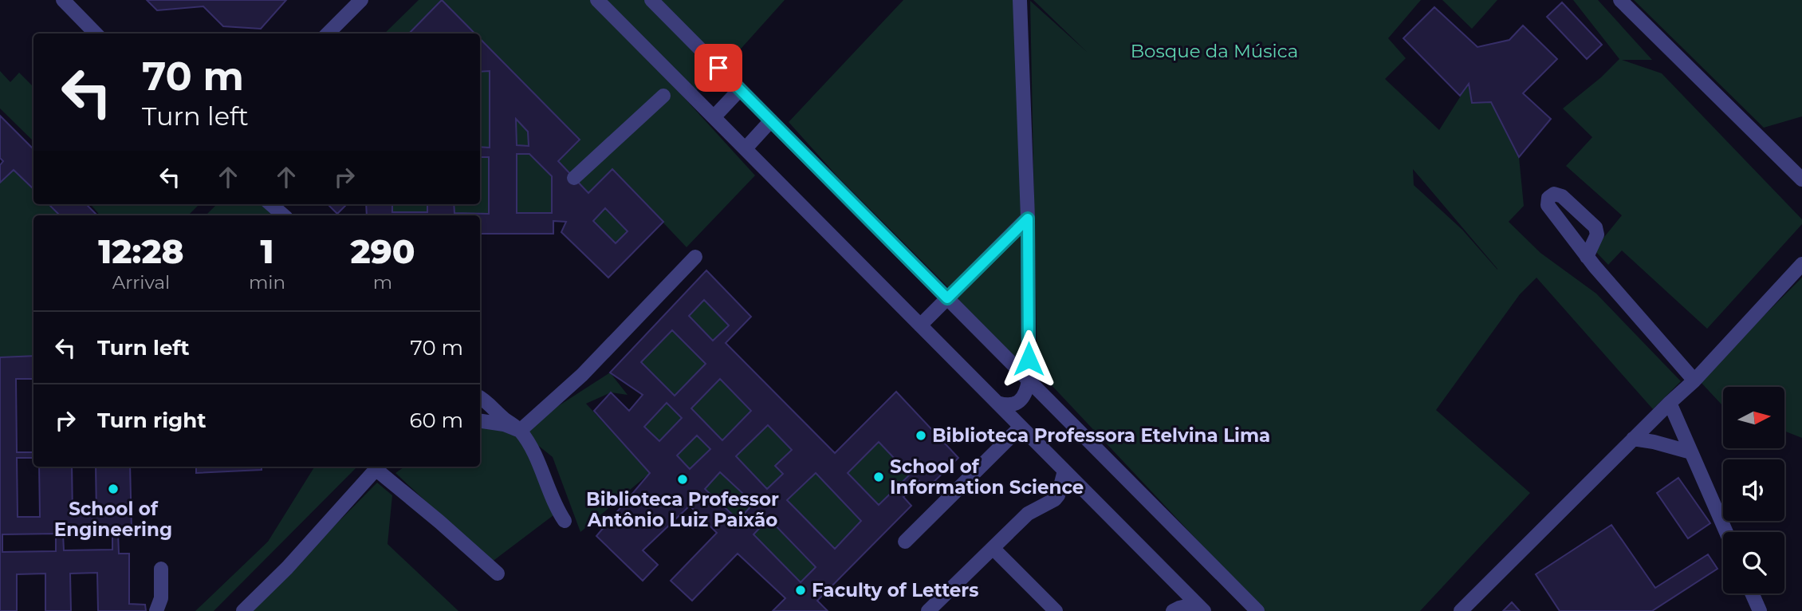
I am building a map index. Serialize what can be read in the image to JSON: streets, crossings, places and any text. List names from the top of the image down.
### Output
{
  "parks": ["Bosque da Música"],
  "places": [
    "Biblioteca Professora Etelvina Lima",
    "School of Information Science",
    "Biblioteca Professor Antônio Luiz Paixão",
    "School of Engineering",
    "Faculty of Letters"
  ],
  "north": "right",
  "page": {
    "turn": ["70 m", "Turn left"],
    "eta": [
      "12:28",
      "Arrival",
      "1",
      "min",
      "290",
      "m"
    ],
    "list": [
      {
        "name": "Turn left",
        "value": "70 m"
      },
      {
        "name": "Turn right",
        "value": "60 m"
      }
    ]
  }
}
